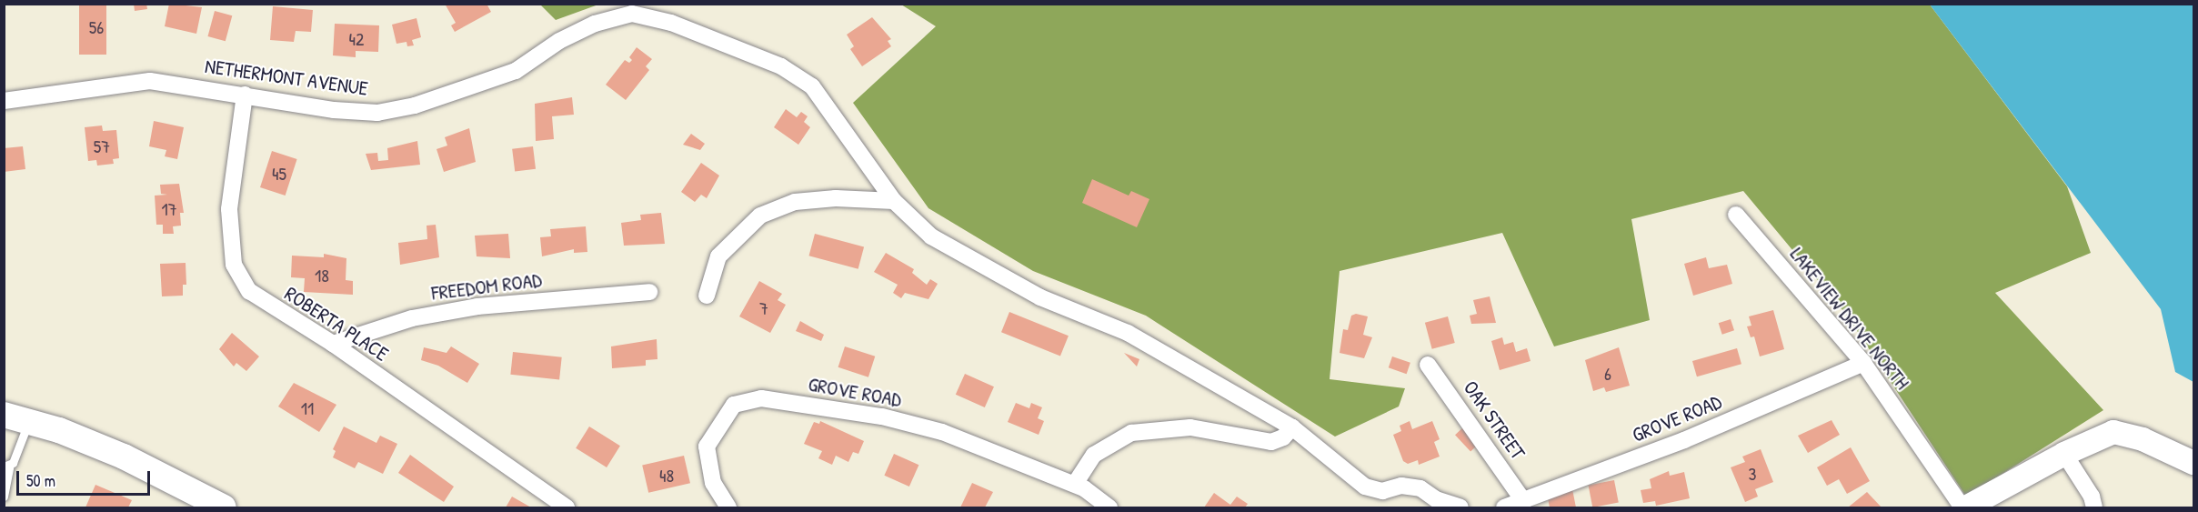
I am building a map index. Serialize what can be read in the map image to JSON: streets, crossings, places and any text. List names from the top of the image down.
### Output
{
  "streets": {
    "street": [
      "NETHERMONT AVENUE",
      "FREEDOM ROAD",
      "LAKEVIEW DRIVE NORTH",
      "ROBERTA PLACE",
      "GROVE ROAD",
      "OAK STREET"
    ]
  },
  "crossings": [
    ["NETHERMONT AVENUE", "ROBERTA PLACE"],
    ["FREEDOM ROAD", "ROBERTA PLACE"],
    ["LAKEVIEW DRIVE NORTH", "GROVE ROAD"],
    ["GROVE ROAD", "OAK STREET"]
  ],
  "house_numbers": [
    "56",
    "42",
    "57",
    "45",
    "17",
    "18",
    "7",
    "6",
    "11",
    "3",
    "48"
  ],
  "scale_bar": "50 m"
}
